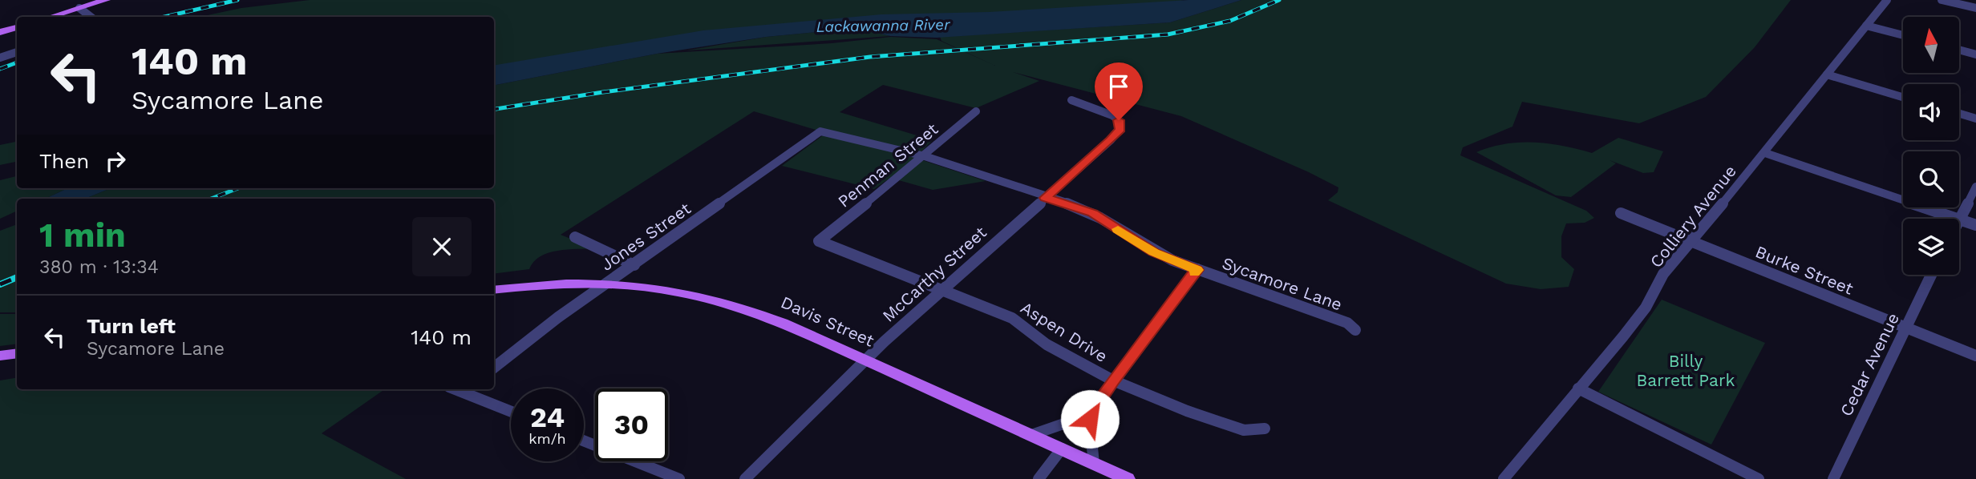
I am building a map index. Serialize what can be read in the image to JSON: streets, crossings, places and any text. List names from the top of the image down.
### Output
{
  "streets": {
    "main road": ["Davis Street"],
    "street": [
      "Penman Street",
      "Colliery Avenue",
      "Jones Street",
      "Burke Street",
      "McCarthy Street",
      "Sycamore Lane",
      "Aspen Drive",
      "Cedar Avenue"
    ]
  },
  "crossings": [
    ["Penman Street", "Sycamore Lane"],
    ["Penman Street", "Aspen Drive"],
    ["Colliery Avenue", "Burke Street"],
    ["Jones Street", "Sycamore Lane"],
    ["Jones Street", "Davis Street"],
    ["Burke Street", "Cedar Avenue"],
    ["McCarthy Street", "Sycamore Lane"],
    ["McCarthy Street", "Davis Street"],
    ["McCarthy Street", "Aspen Drive"]
  ],
  "water": ["Lackawanna River"],
  "parks": ["Billy Barrett Park"],
  "north": "top",
  "page": {
    "turn": ["140 m", "Sycamore Lane"],
    "then": "Then",
    "heading": ["1 min", "380 m · 13:34"],
    "list": [
      {
        "name": "Turn left",
        "note": "Sycamore Lane",
        "value": "140 m"
      }
    ],
    "speed": "24 km/h",
    "limit": "30"
  }
}
